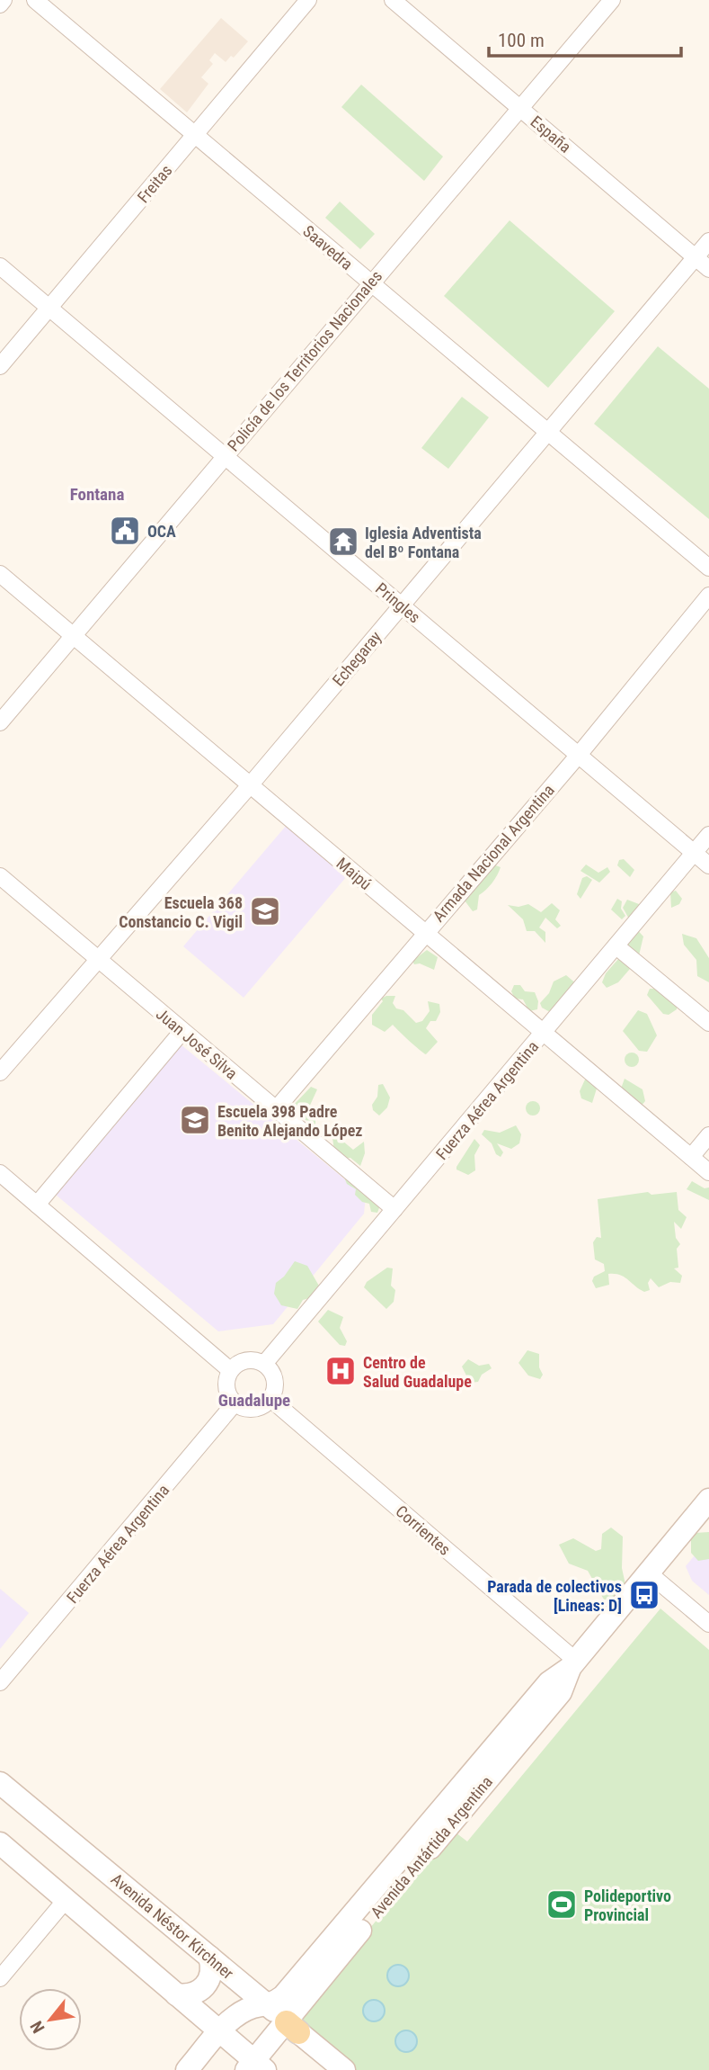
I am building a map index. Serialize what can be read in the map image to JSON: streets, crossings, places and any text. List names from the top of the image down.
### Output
{
  "streets": {
    "main road": ["Avenida Antártida Argentina", "Avenida Néstor Kirchner"],
    "street": [
      "España",
      "Freitas",
      "Saavedra",
      "Policía de los Territorios Nacionales",
      "Pringles",
      "Echegaray",
      "Armada Nacional Argentina",
      "Maipú",
      "Juan José Silva",
      "Fuerza Aérea Argentina",
      "Corrientes"
    ]
  },
  "crossings": [
    ["España", "Policía de los Territorios Nacionales"],
    ["España", "Echegaray"],
    ["Freitas", "Saavedra"],
    ["Freitas", "Pringles"],
    ["Saavedra", "Policía de los Territorios Nacionales"],
    ["Saavedra", "Echegaray"],
    ["Policía de los Territorios Nacionales", "Pringles"],
    ["Policía de los Territorios Nacionales", "Maipú"],
    ["Pringles", "Echegaray"],
    ["Pringles", "Armada Nacional Argentina"],
    ["Pringles", "Fuerza Aérea Argentina"],
    ["Echegaray", "Maipú"],
    ["Echegaray", "Juan José Silva"],
    ["Armada Nacional Argentina", "Maipú"],
    ["Armada Nacional Argentina", "Juan José Silva"],
    ["Maipú", "Fuerza Aérea Argentina"],
    ["Juan José Silva", "Fuerza Aérea Argentina"],
    ["Fuerza Aérea Argentina", "Corrientes"],
    ["Corrientes", "Avenida Antártida Argentina"],
    ["Avenida Antártida Argentina", "Avenida Néstor Kirchner"]
  ],
  "districts": ["Fontana", "Guadalupe"],
  "places": {
    "public building": ["OCA"],
    "temple": ["Iglesia Adventista del Bº Fontana"],
    "school or university": ["Escuela 368 Constancio C. Vigil", "Escuela 398 Padre Benito Alejando López"],
    "hospital": ["Centro de Salud Guadalupe"],
    "bus stop": ["Parada de colectivos [Lineas: D]"],
    "sports": ["Polideportivo Provincial"]
  },
  "scale_bar": "100 m",
  "north": "bottom left"
}
